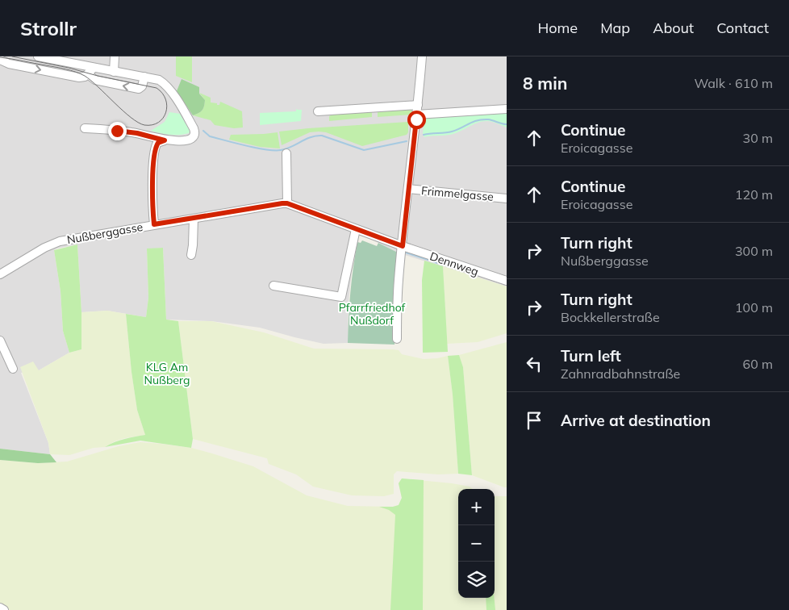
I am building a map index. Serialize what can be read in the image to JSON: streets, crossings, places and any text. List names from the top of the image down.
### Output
{
  "streets": {
    "street": ["Frimmelgasse", "Nußberggasse", "Dennweg"]
  },
  "crossings": [
    ["Nußberggasse", "Dennweg"]
  ],
  "parks": ["Pfarrfriedhof Nußdorf", "KLG Am Nußberg"],
  "page": {
    "header": "Strollr",
    "nav": [
      "Home",
      "Map",
      "About",
      "Contact"
    ],
    "heading": ["8 min", "Walk · 610 m"],
    "list": [
      ["Continue", "Eroicagasse", "30 m"],
      ["Continue", "Eroicagasse", "120 m"],
      ["Turn right", "Nußberggasse", "300 m"],
      ["Turn right", "Bockkellerstraße", "100 m"],
      ["Turn left", "Zahnradbahnstraße", "60 m"],
      "Arrive at destination"
    ],
    "map_buttons": ["+", "−"]
  }
}
